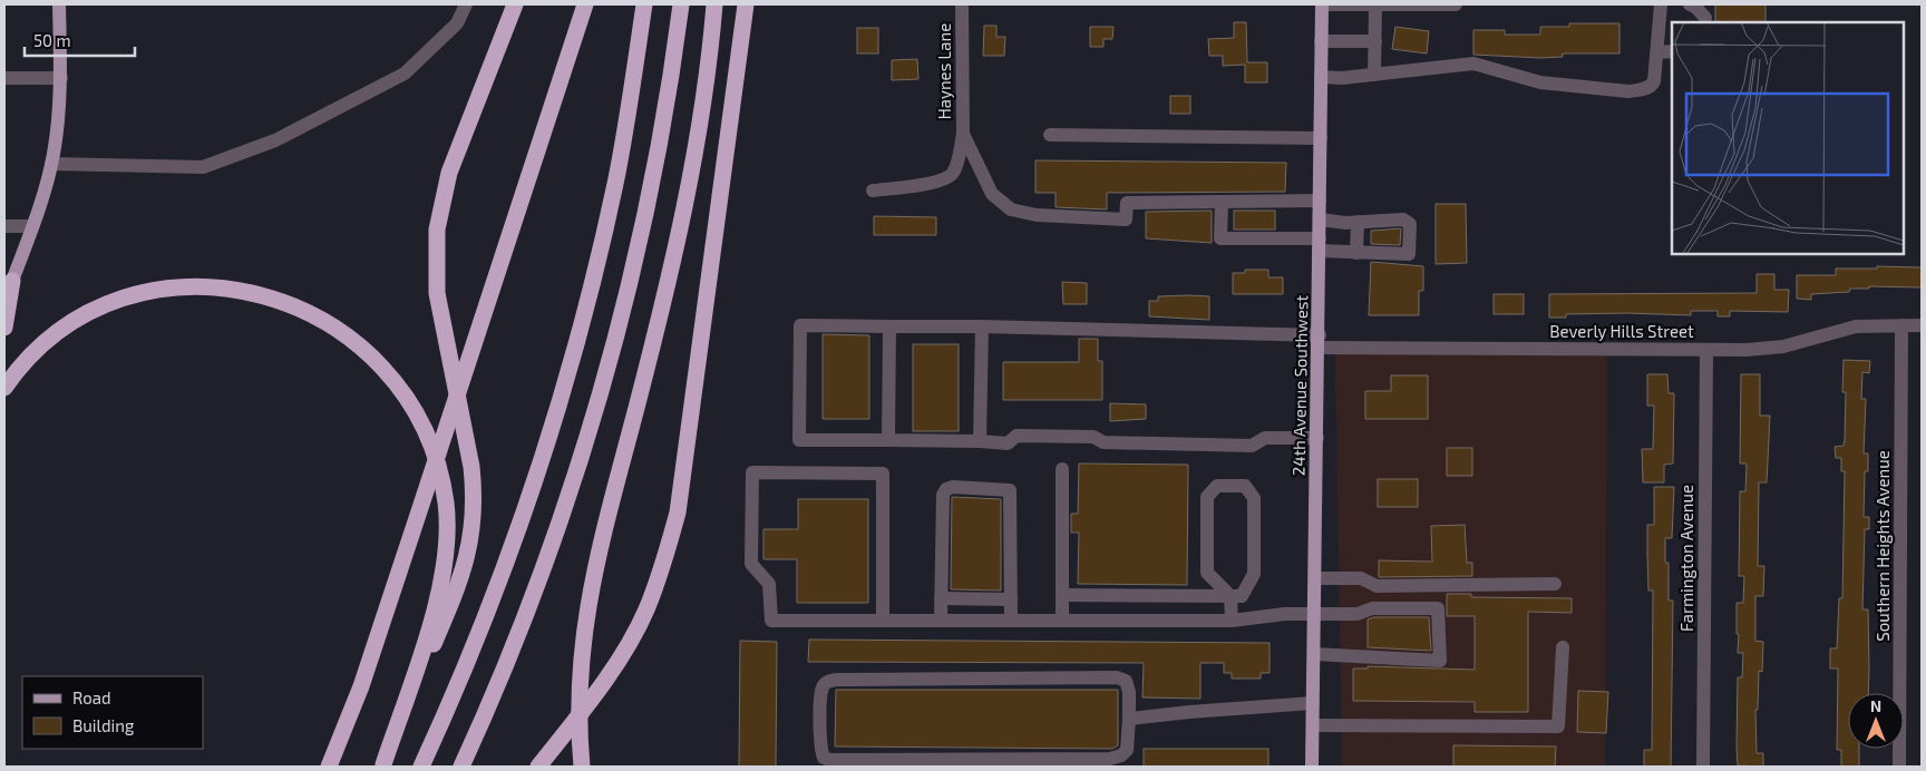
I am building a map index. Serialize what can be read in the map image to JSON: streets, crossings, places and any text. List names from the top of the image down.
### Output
{
  "streets": {
    "main road": ["24th Avenue Southwest"],
    "street": [
      "Haynes Lane",
      "Beverly Hills Street",
      "Southern Heights Avenue",
      "Farmington Avenue"
    ]
  },
  "crossings": [
    ["Beverly Hills Street", "24th Avenue Southwest"],
    ["Beverly Hills Street", "Southern Heights Avenue"],
    ["Beverly Hills Street", "Farmington Avenue"]
  ],
  "legend": ["Road", "Building"],
  "scale_bar": "50 m",
  "north": "top"
}
